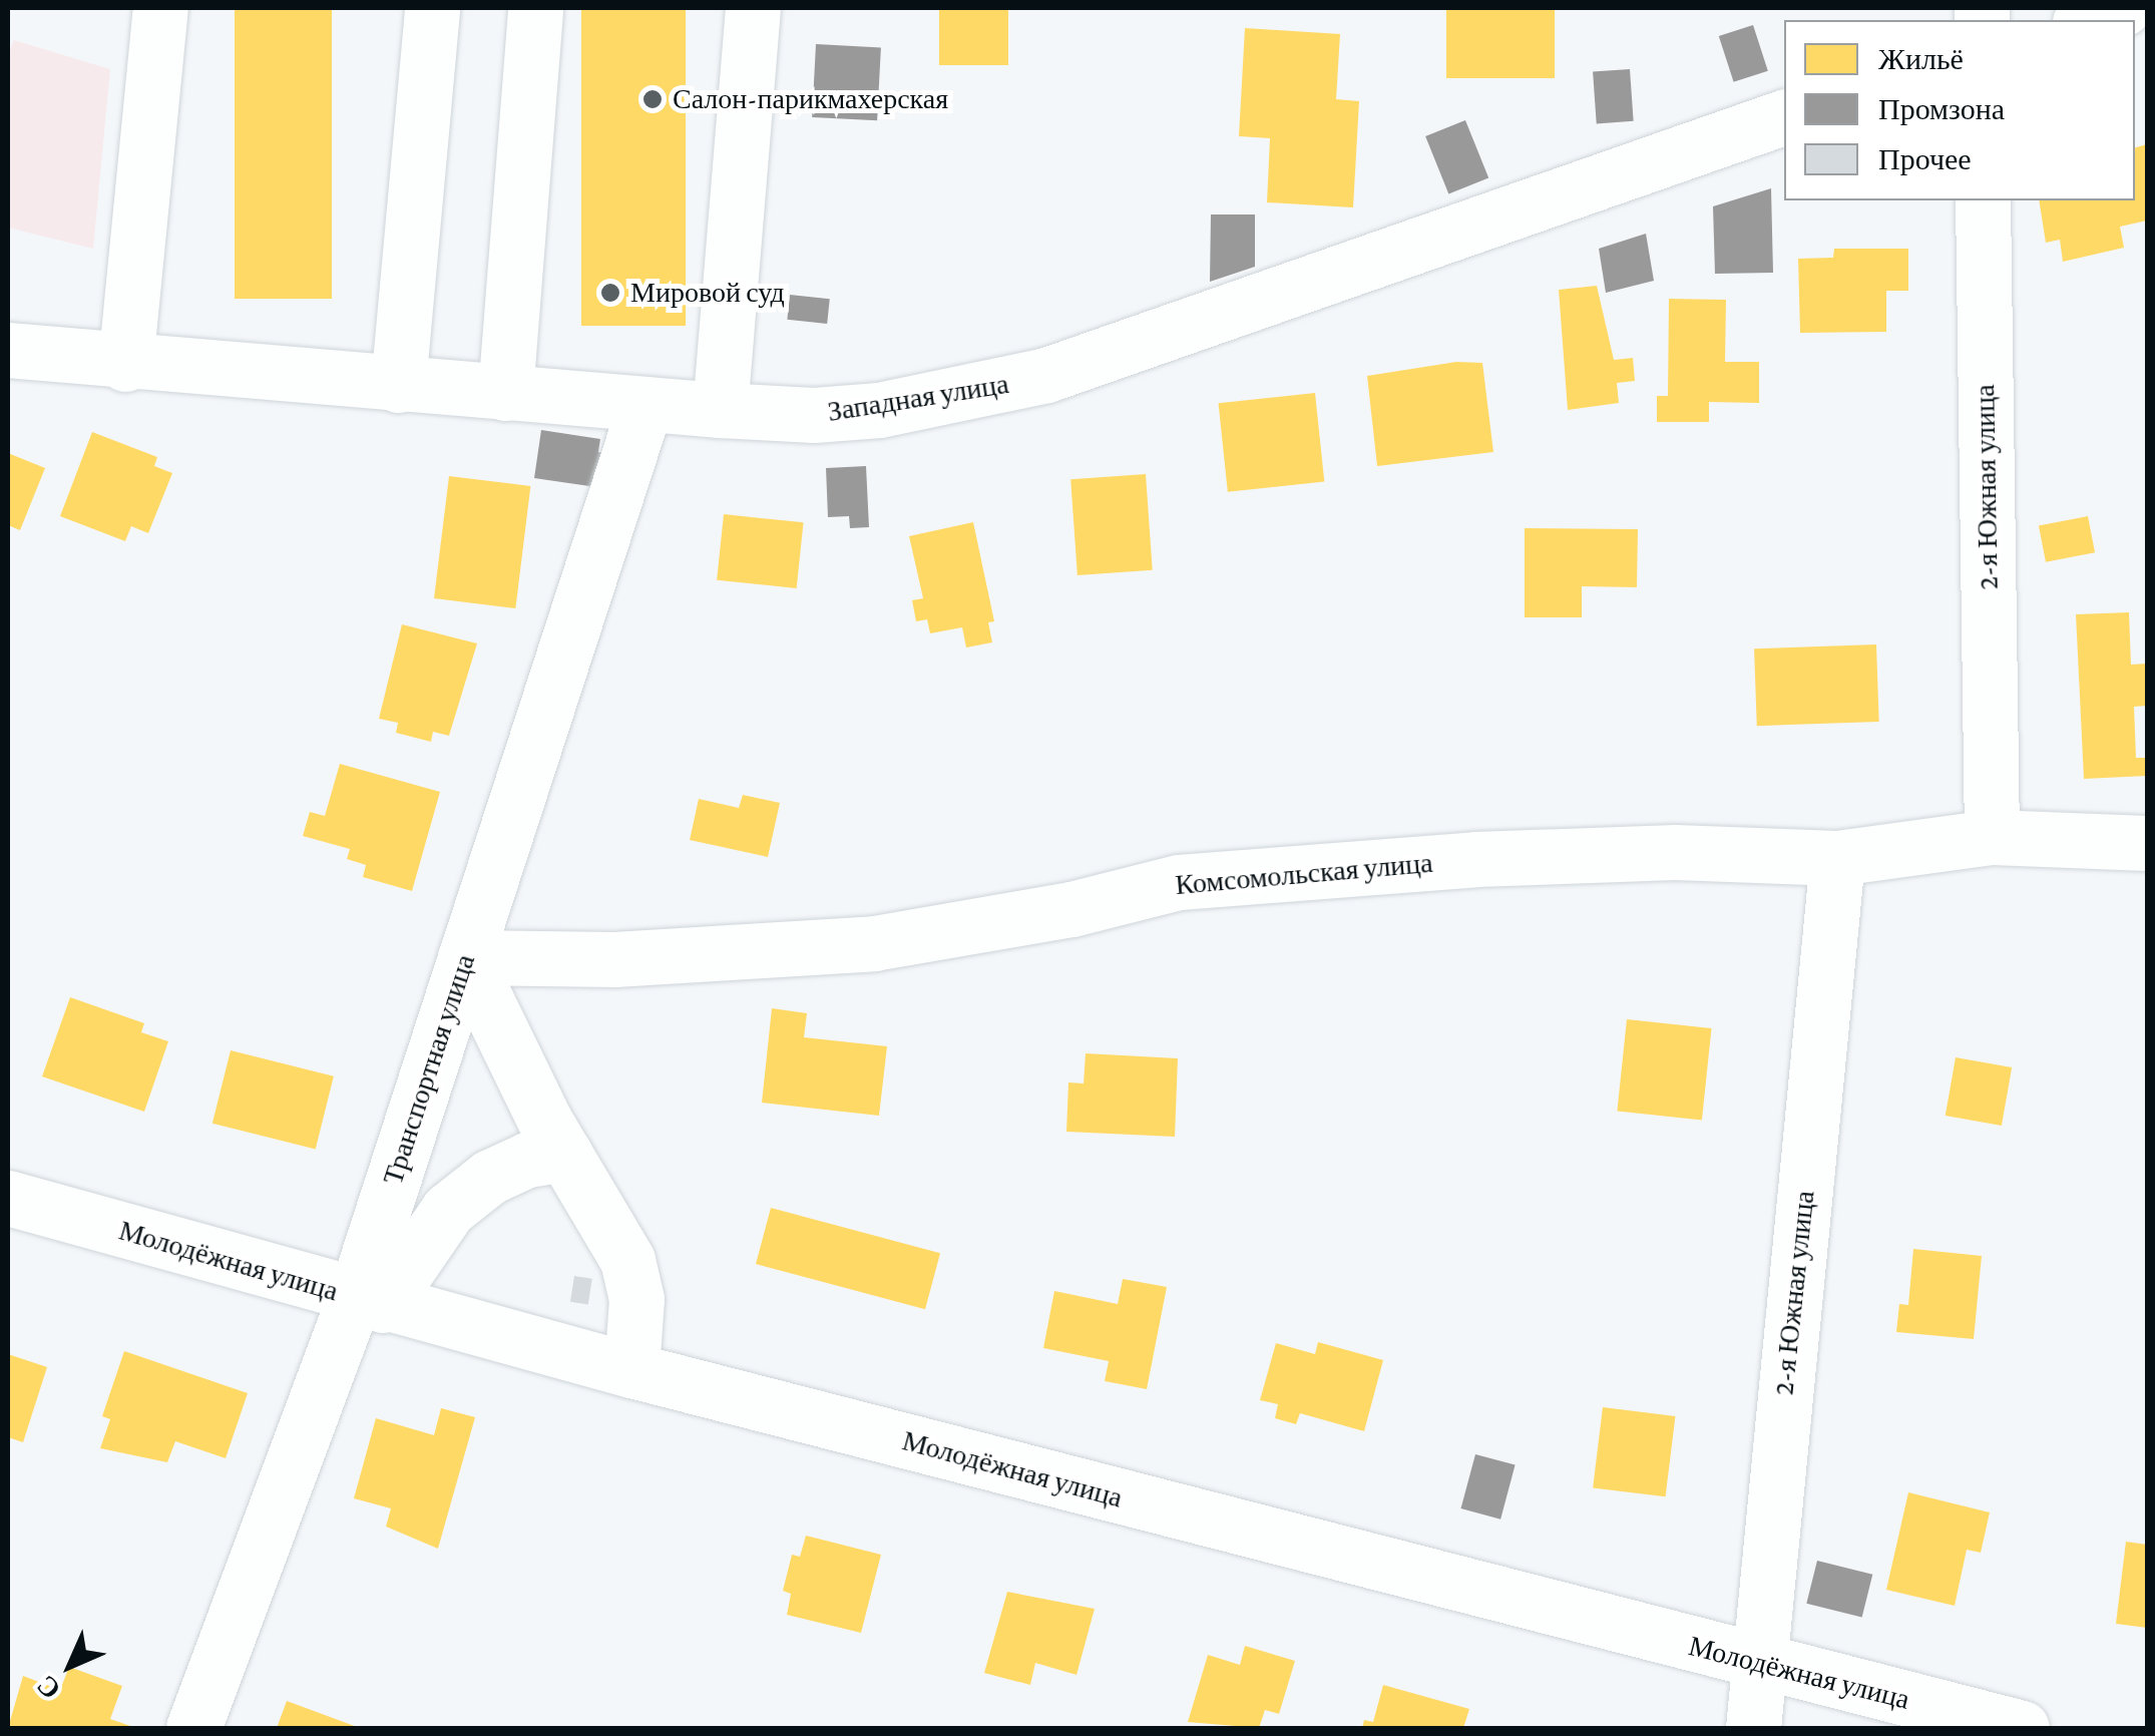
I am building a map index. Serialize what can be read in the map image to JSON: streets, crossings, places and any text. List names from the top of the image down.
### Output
{
  "streets": {
    "street": [
      "Западная улица",
      "2-я Южная улица",
      "Комсомольская улица",
      "Транспортная улица",
      "Молодёжная улица"
    ]
  },
  "crossings": [
    ["Западная улица", "Транспортная улица"],
    ["2-я Южная улица", "Комсомольская улица"],
    ["2-я Южная улица", "Молодёжная улица"],
    ["Комсомольская улица", "Транспортная улица"],
    ["Транспортная улица", "Молодёжная улица"]
  ],
  "places": ["Салон-парикмахерская", "Мировой суд"],
  "legend": ["Жильё", "Промзона", "Прочее"],
  "north": "bottom left"
}
